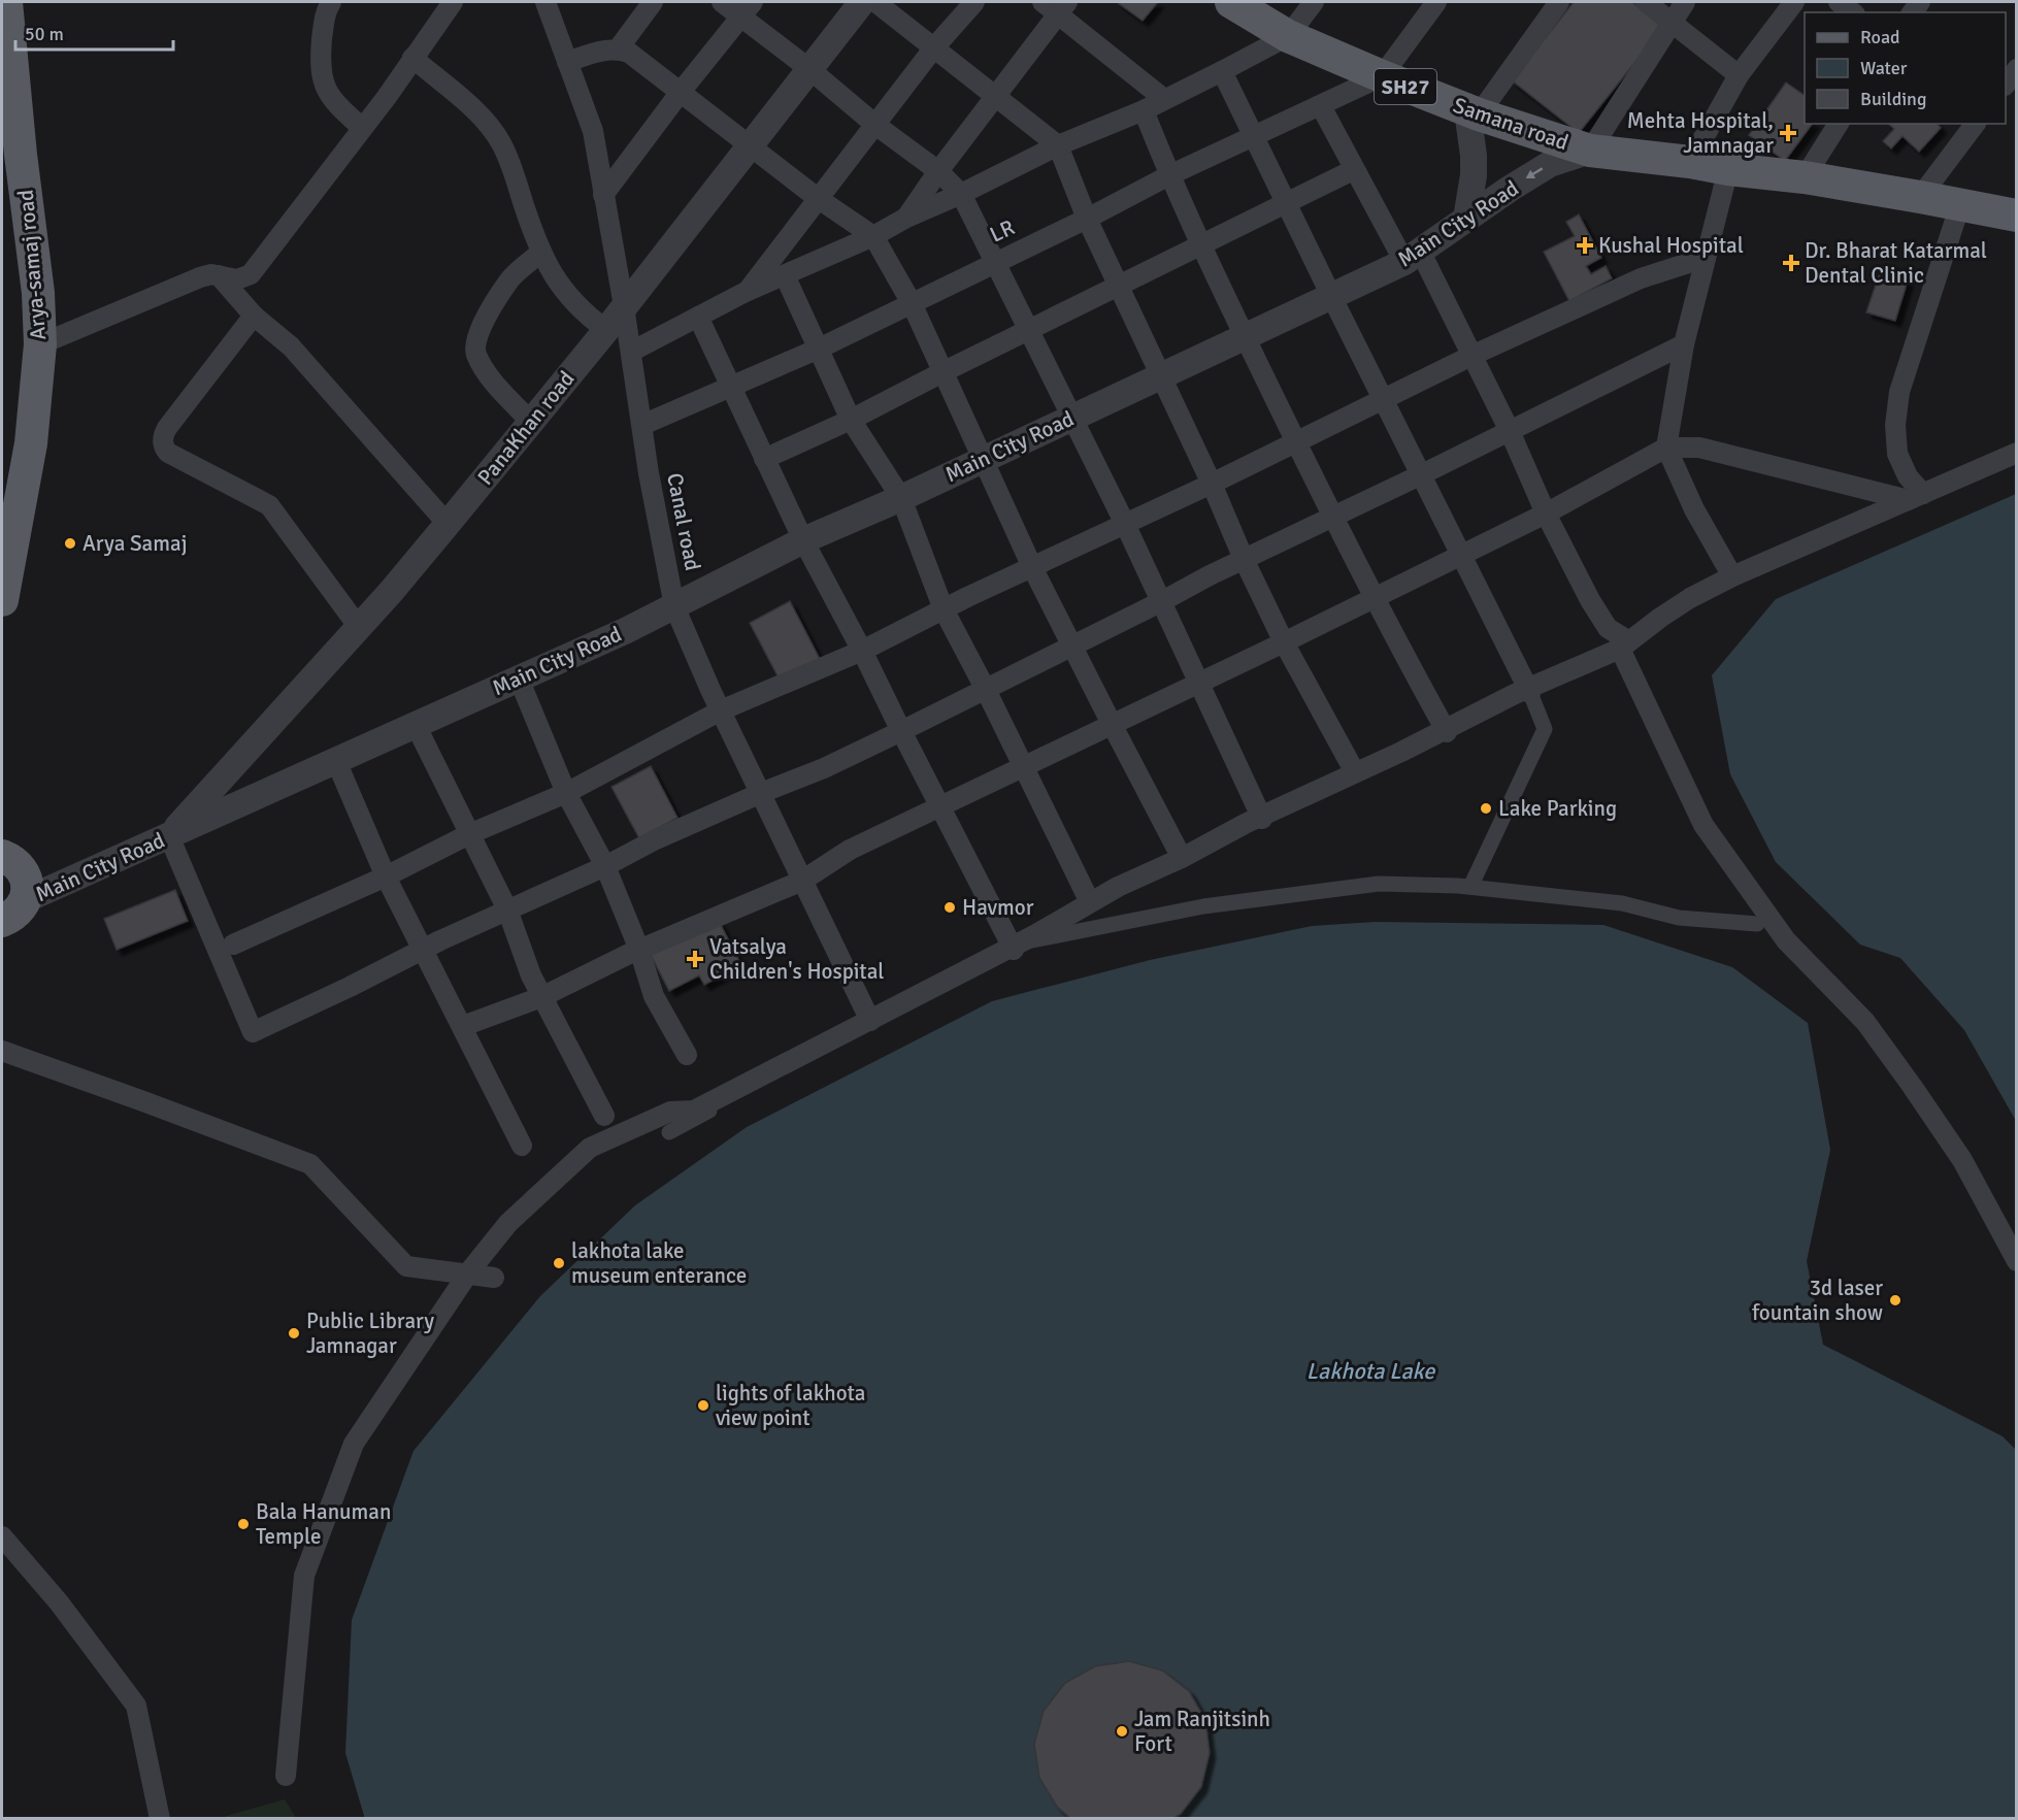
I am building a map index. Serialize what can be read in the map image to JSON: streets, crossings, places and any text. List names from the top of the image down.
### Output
{
  "streets": {
    "main road": [
      "SH27",
      "Samana road",
      "Main City Road",
      "Arya-samaj road"
    ],
    "street": ["LR", "PanaKhan road", "Canal road"]
  },
  "crossings": [
    ["Samana road", "Main City Road"],
    ["Samana road", "LR"],
    ["Main City Road", "PanaKhan road"],
    ["Main City Road", "Canal road"],
    ["LR", "Canal road"],
    ["PanaKhan road", "Canal road"]
  ],
  "water": ["Lakhota Lake"],
  "places": {
    "health": [
      "Mehta Hospital, Jamnagar",
      "Kushal Hospital",
      "Dr. Bharat Katarmal Dental Clinic",
      "Vatsalya Children's Hospital"
    ],
    "other": [
      "Arya Samaj",
      "Lake Parking",
      "Havmor",
      "lakhota lake museum enterance",
      "3d laser fountain show",
      "Public Library Jamnagar",
      "lights of lakhota view point",
      "Bala Hanuman Temple",
      "Jam Ranjitsinh Fort"
    ]
  },
  "legend": ["Road", "Water", "Building"],
  "scale_bar": "50 m"
}
